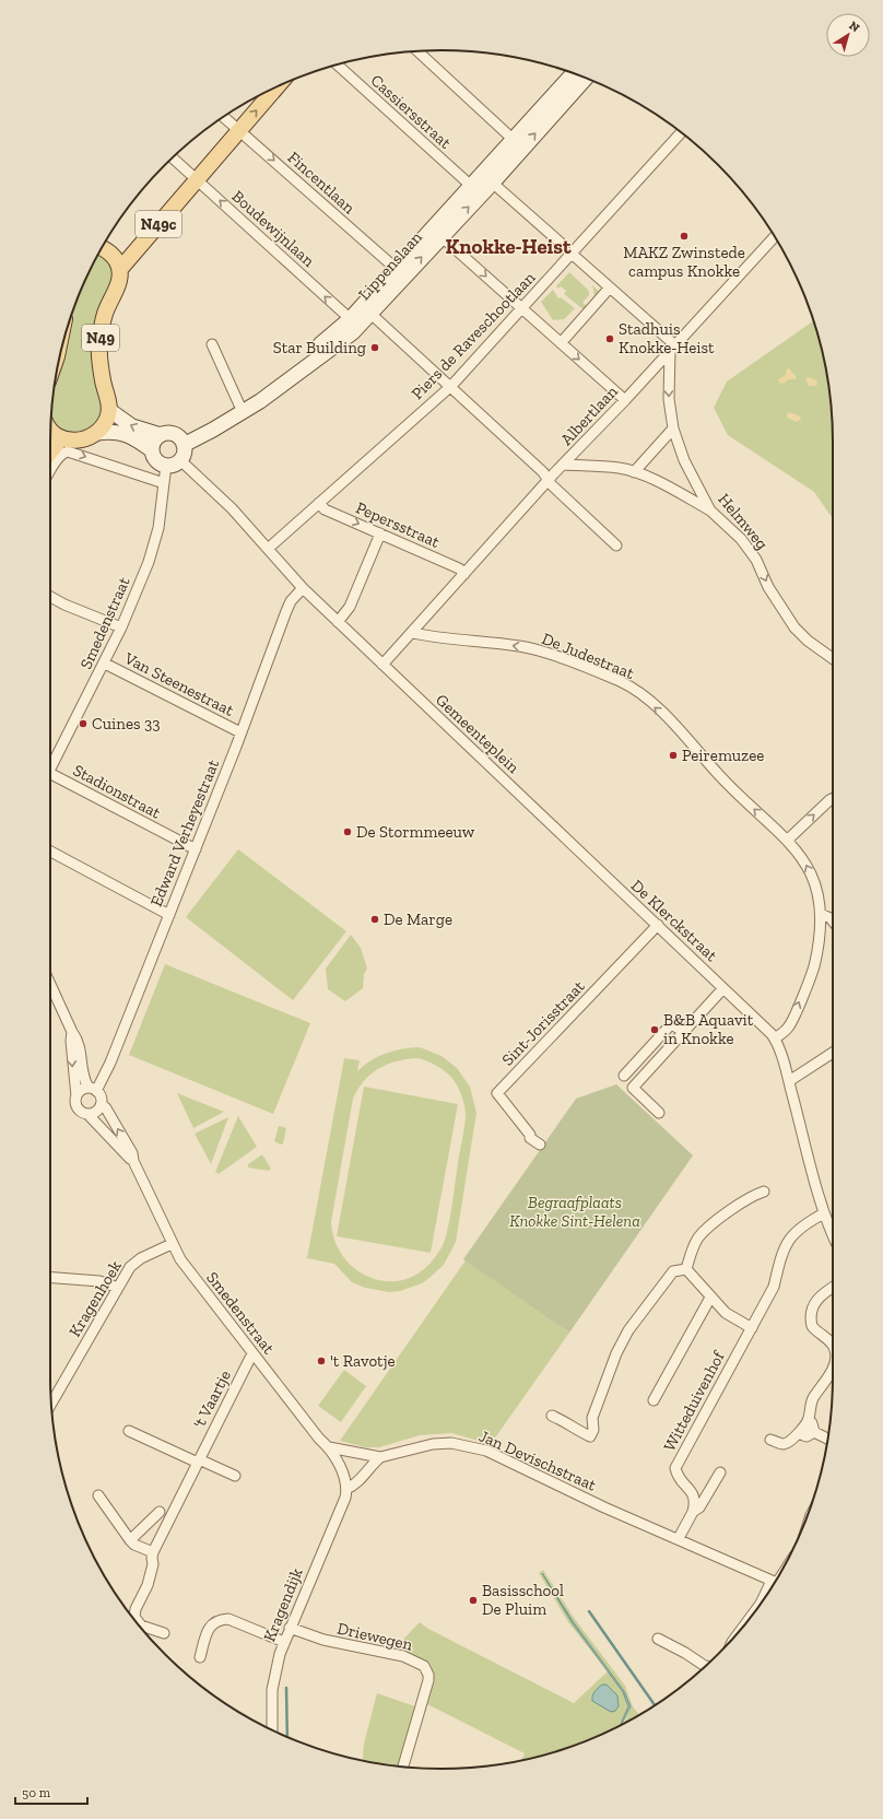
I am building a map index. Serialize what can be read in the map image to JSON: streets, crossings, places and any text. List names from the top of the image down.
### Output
{
  "streets": {
    "main road": ["N49c", "Lippenslaan", "N49"],
    "street": [
      "Cassiersstraat",
      "Fincentlaan",
      "Boudewijnlaan",
      "Piers de Raveschootlaan",
      "Albertlaan",
      "Helmweg",
      "Pepersstraat",
      "Smedenstraat",
      "De Judestraat",
      "Van Steenestraat",
      "Gemeenteplein",
      "Stadionstraat",
      "Edward Verheyestraat",
      "De Klerckstraat",
      "Sint-Jorisstraat",
      "Kragenhoek",
      "'t Vaartje",
      "Witteduivenhof",
      "Jan Devischstraat",
      "Kragendijk",
      "Driewegen"
    ]
  },
  "crossings": [
    ["Cassiersstraat", "Lippenslaan"],
    ["Fincentlaan", "N49c"],
    ["Fincentlaan", "Lippenslaan"],
    ["N49c", "Boudewijnlaan"],
    ["N49c", "N49"],
    ["Boudewijnlaan", "Lippenslaan"],
    ["Lippenslaan", "Smedenstraat"],
    ["Lippenslaan", "Gemeenteplein"],
    ["Piers de Raveschootlaan", "Pepersstraat"],
    ["Piers de Raveschootlaan", "Gemeenteplein"],
    ["Albertlaan", "Helmweg"],
    ["Albertlaan", "Pepersstraat"],
    ["Albertlaan", "De Judestraat"],
    ["Smedenstraat", "Van Steenestraat"],
    ["Smedenstraat", "Gemeenteplein"],
    ["Smedenstraat", "Edward Verheyestraat"],
    ["Smedenstraat", "Kragenhoek"],
    ["Smedenstraat", "'t Vaartje"],
    ["Smedenstraat", "Jan Devischstraat"],
    ["Smedenstraat", "Kragendijk"],
    ["De Judestraat", "De Klerckstraat"],
    ["Van Steenestraat", "Edward Verheyestraat"],
    ["Gemeenteplein", "Edward Verheyestraat"],
    ["Gemeenteplein", "De Klerckstraat"],
    ["Stadionstraat", "Edward Verheyestraat"],
    ["De Klerckstraat", "Sint-Jorisstraat"],
    ["Kragendijk", "Driewegen"]
  ],
  "one_way": [
    "Fincentlaan",
    "Boudewijnlaan",
    "Helmweg",
    "Pepersstraat",
    "De Judestraat"
  ],
  "districts": ["Knokke-Heist"],
  "parks": ["Begraafplaats Knokke Sint-Helena"],
  "places": [
    "MAKZ Zwinstede campus Knokke",
    "Stadhuis Knokke-Heist",
    "Star Building",
    "Cuines 33",
    "Peiremuzee",
    "De Stormmeeuw",
    "De Marge",
    "B&B Aquavit in Knokke",
    "'t Ravotje",
    "Basisschool De Pluim"
  ],
  "scale_bar": "50 m",
  "north": "top right"
}
